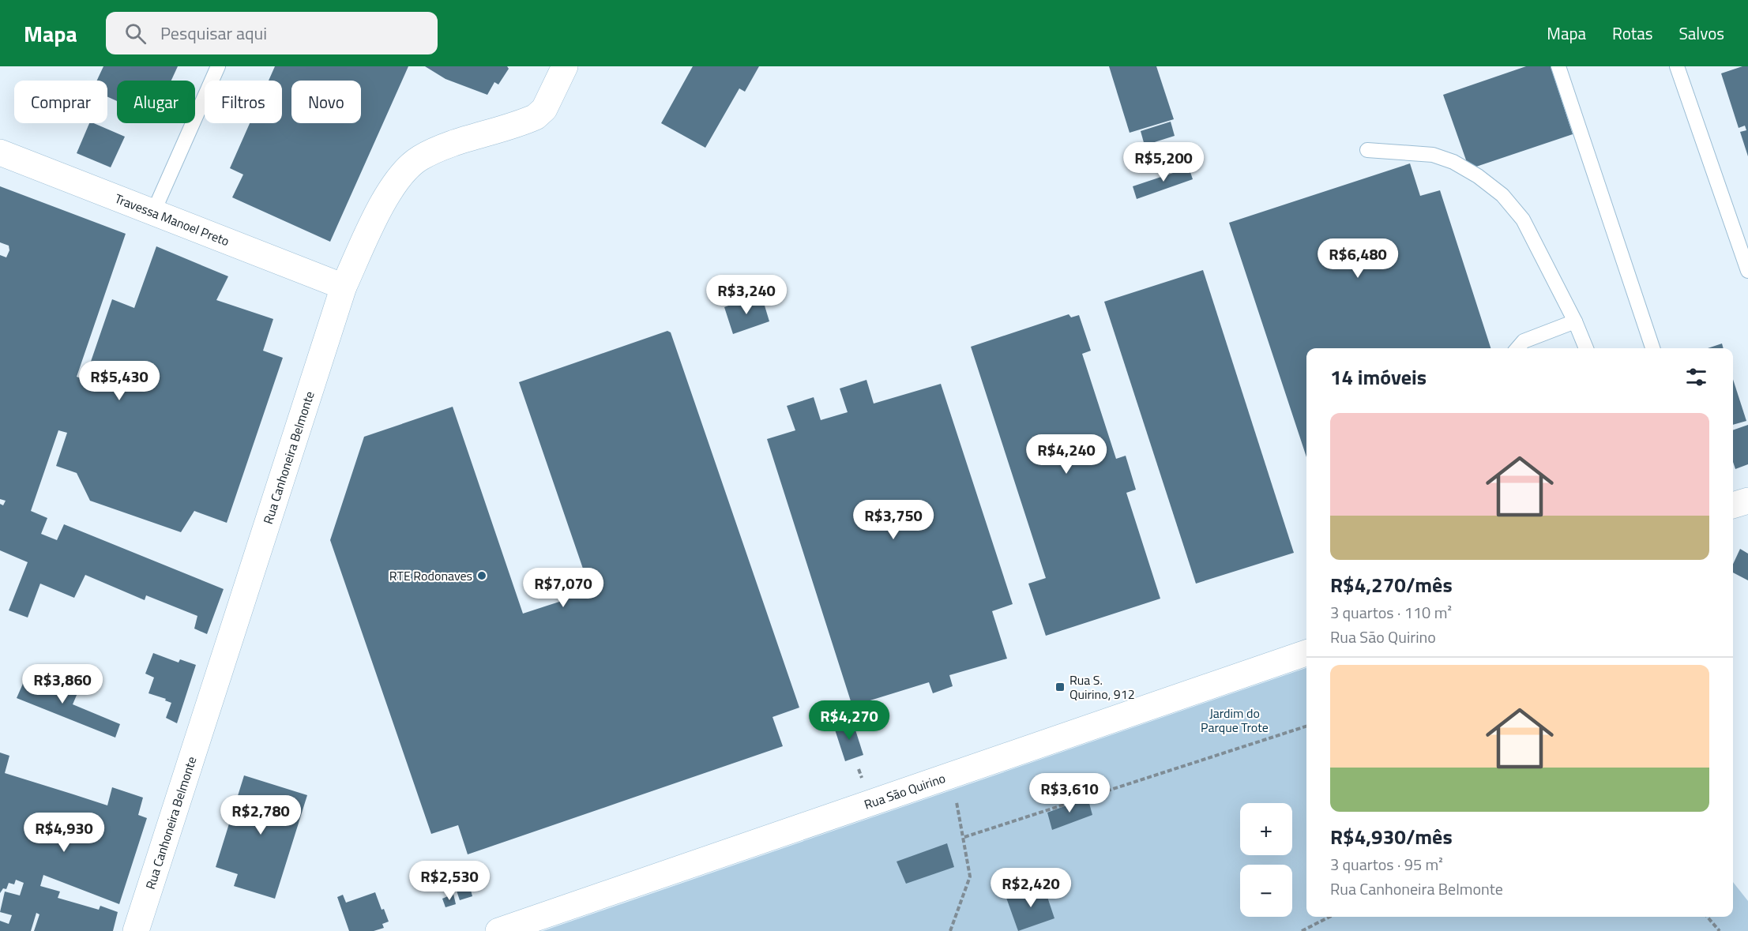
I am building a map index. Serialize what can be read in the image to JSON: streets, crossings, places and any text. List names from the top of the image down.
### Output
{
  "streets": {
    "street": ["Travessa Manoel Preto", "Rua Canhoneira Belmonte", "Rua São Quirino"]
  },
  "crossings": [
    ["Travessa Manoel Preto", "Rua Canhoneira Belmonte"]
  ],
  "parks": ["Jardim do Parque Trote"],
  "places": {
    "other": ["RTE Rodonaves"],
    "transit": ["Rua S. Quirino, 912"]
  },
  "page": {
    "header": "Mapa",
    "search": "Pesquisar aqui",
    "nav": ["Mapa", "Rotas", "Salvos"],
    "chip": [
      "Comprar",
      "Alugar",
      "Filtros",
      "Novo"
    ],
    "price": [
      "R$5,200",
      "R$6,480",
      "R$3,240",
      "R$5,430",
      "R$4,240",
      "R$3,750",
      "R$7,070",
      "R$3,860",
      "R$4,270",
      "R$3,610",
      "R$2,780",
      "R$4,930",
      "R$2,530",
      "R$2,420"
    ],
    "heading": "14 imóveis",
    "list": [
      {
        "name": "R$4,270/mês",
        "note": "3 quartos · 110 m² · Rua São Quirino"
      },
      {
        "name": "R$4,930/mês",
        "note": "3 quartos · 95 m² · Rua Canhoneira Belmonte"
      }
    ],
    "map_buttons": ["+", "−"]
  }
}
